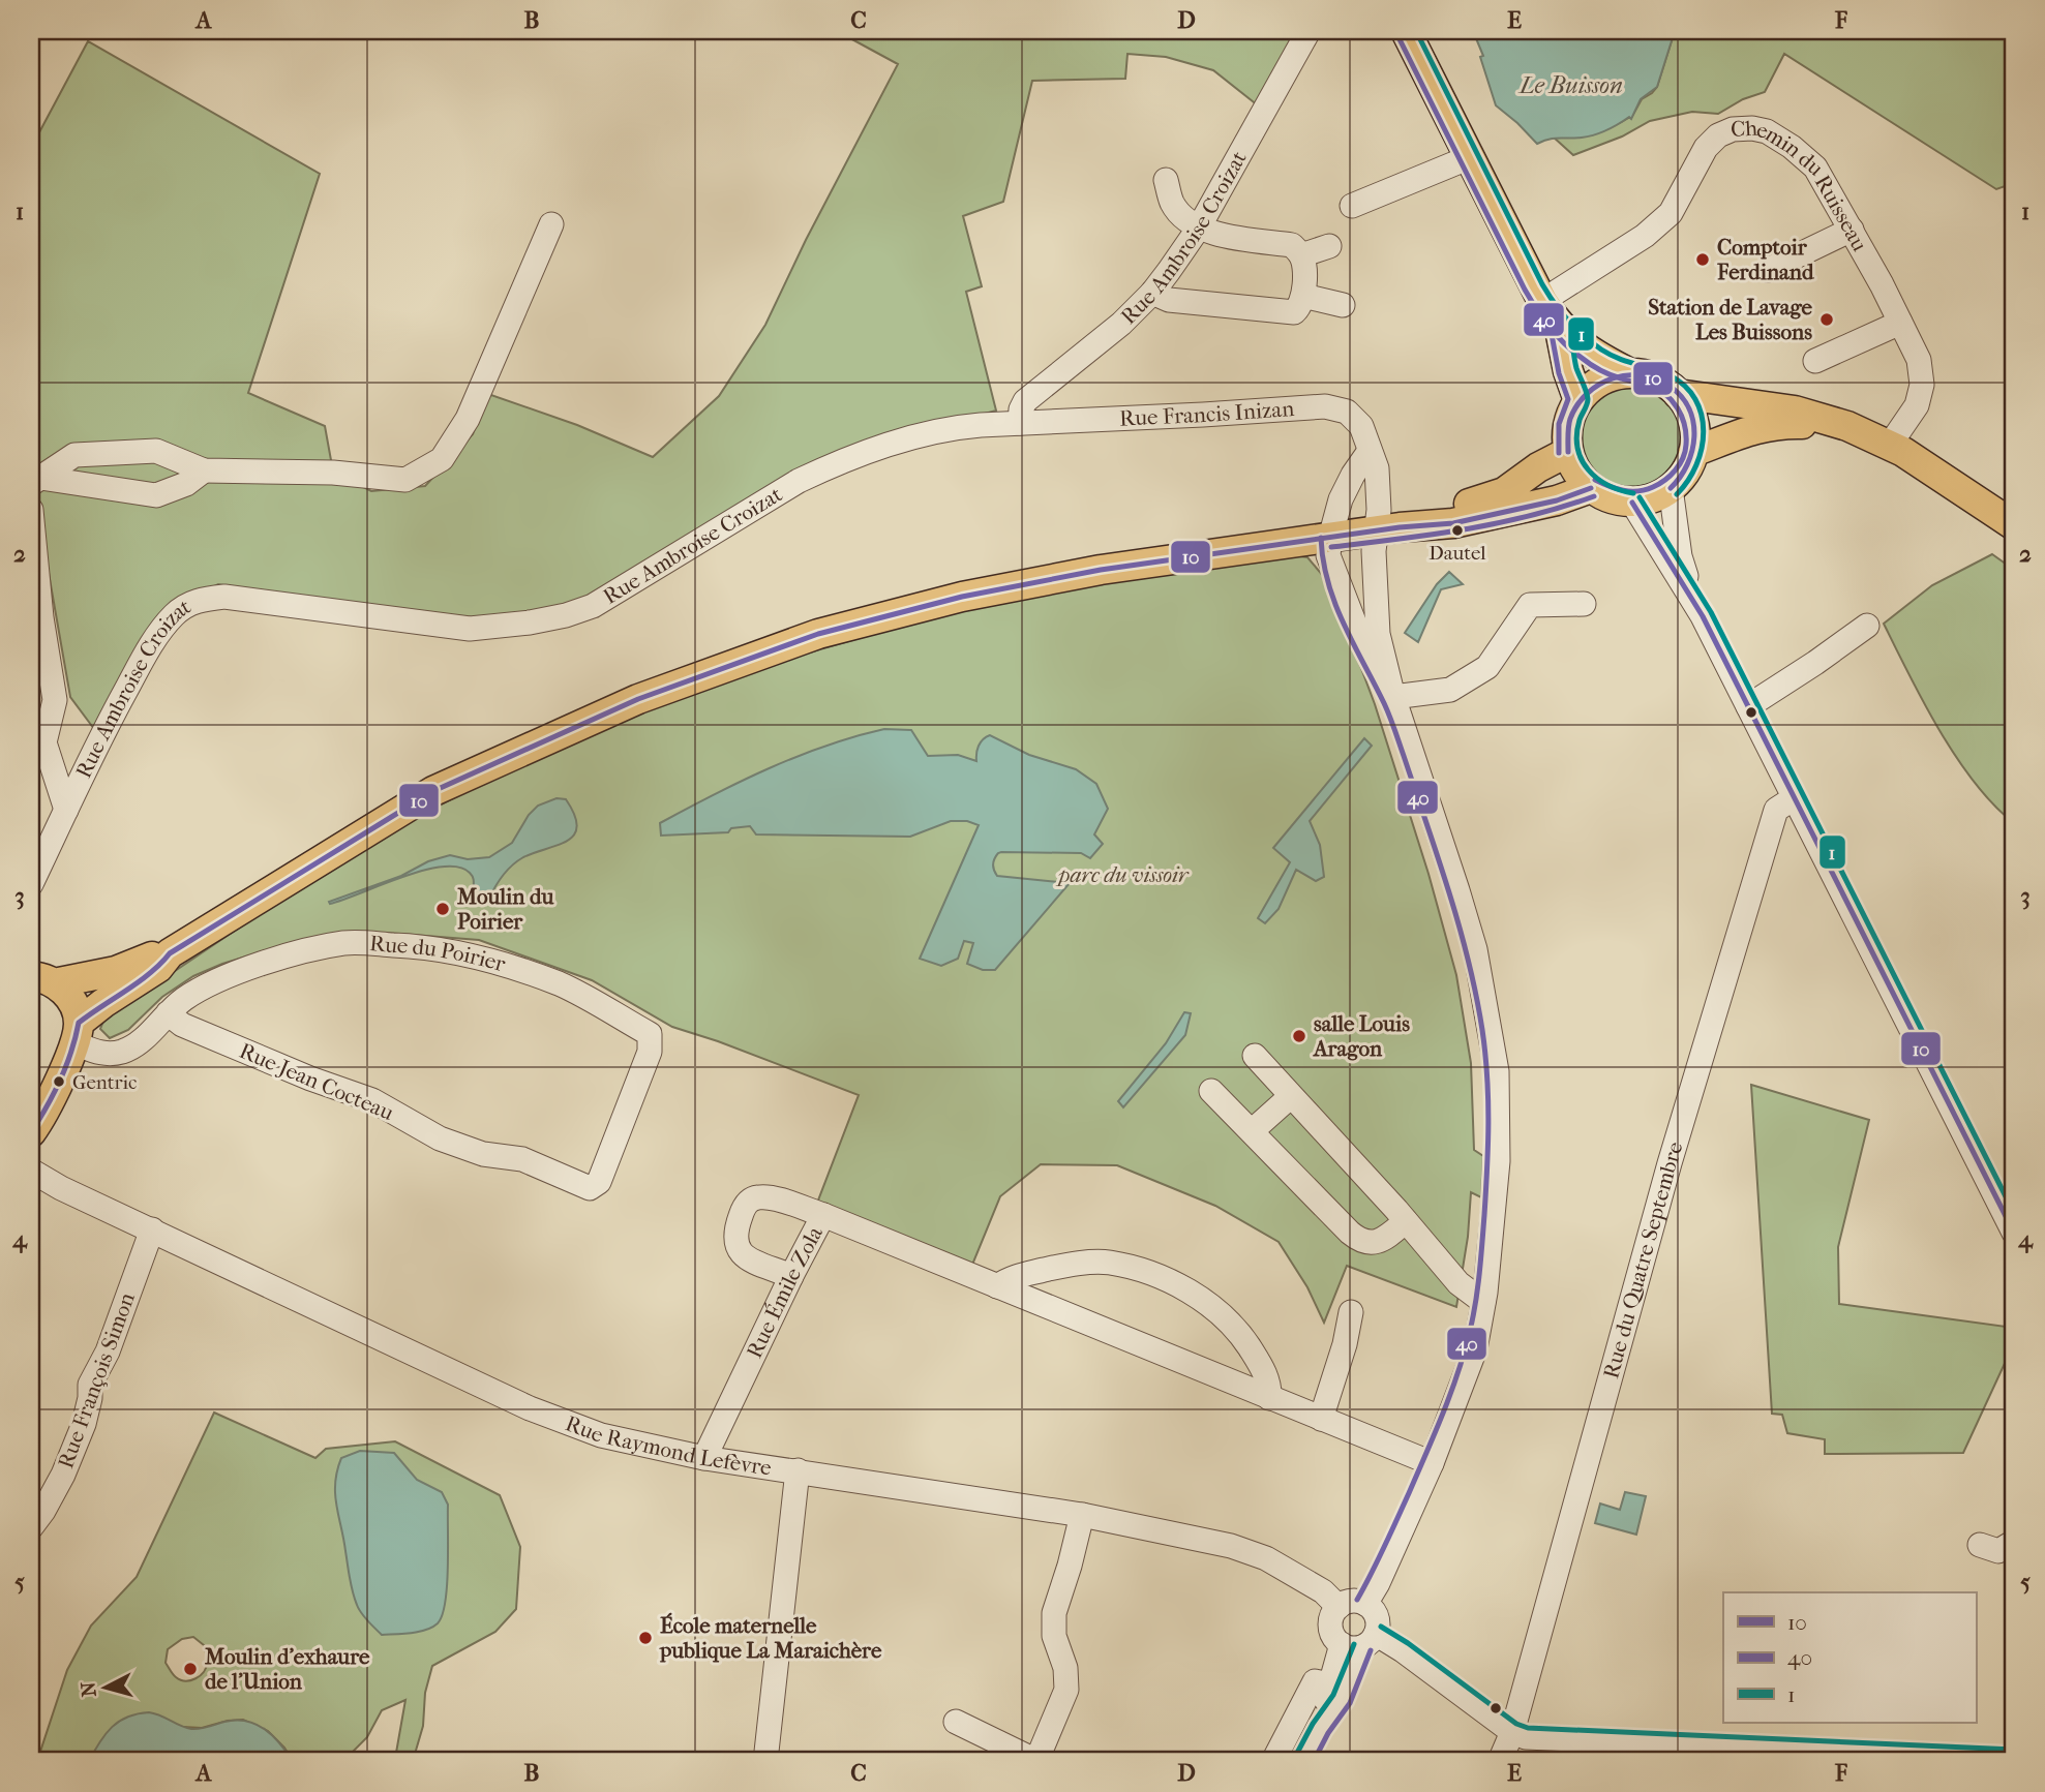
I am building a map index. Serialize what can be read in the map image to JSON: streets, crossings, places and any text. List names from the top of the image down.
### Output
{
  "streets": {
    "street": [
      "Chemin du Ruisseau",
      "Rue Ambroise Croizat",
      "Rue Francis Inizan",
      "Rue du Poirier",
      "Rue Jean Cocteau",
      "Rue du Quatre Septembre",
      "Rue Émile Zola",
      "Rue François Simon",
      "Rue Raymond Lefèvre"
    ]
  },
  "crossings": [
    ["Rue Ambroise Croizat", "Rue Francis Inizan"],
    ["Rue du Poirier", "Rue Jean Cocteau"],
    ["Rue Émile Zola", "Rue Raymond Lefèvre"],
    ["Rue François Simon", "Rue Raymond Lefèvre"]
  ],
  "water": ["Le Buisson"],
  "parks": ["parc du vissoir"],
  "places": [
    "Comptoir Ferdinand",
    "Station de Lavage Les Buissons",
    "Dautel",
    "Moulin du Poirier",
    "salle Louis Aragon",
    "Gentric",
    "École maternelle publique La Maraichère",
    "Moulin d'exhaure de l'Union"
  ],
  "lines": ["transit line 1", "transit line 40", "transit line 10"],
  "legend": ["10", "40", "1"],
  "north": "left",
  "grid": {
    "columns": [
      "A",
      "B",
      "C",
      "D",
      "E",
      "F"
    ],
    "rows": [
      "1",
      "2",
      "3",
      "4",
      "5"
    ]
  }
}
